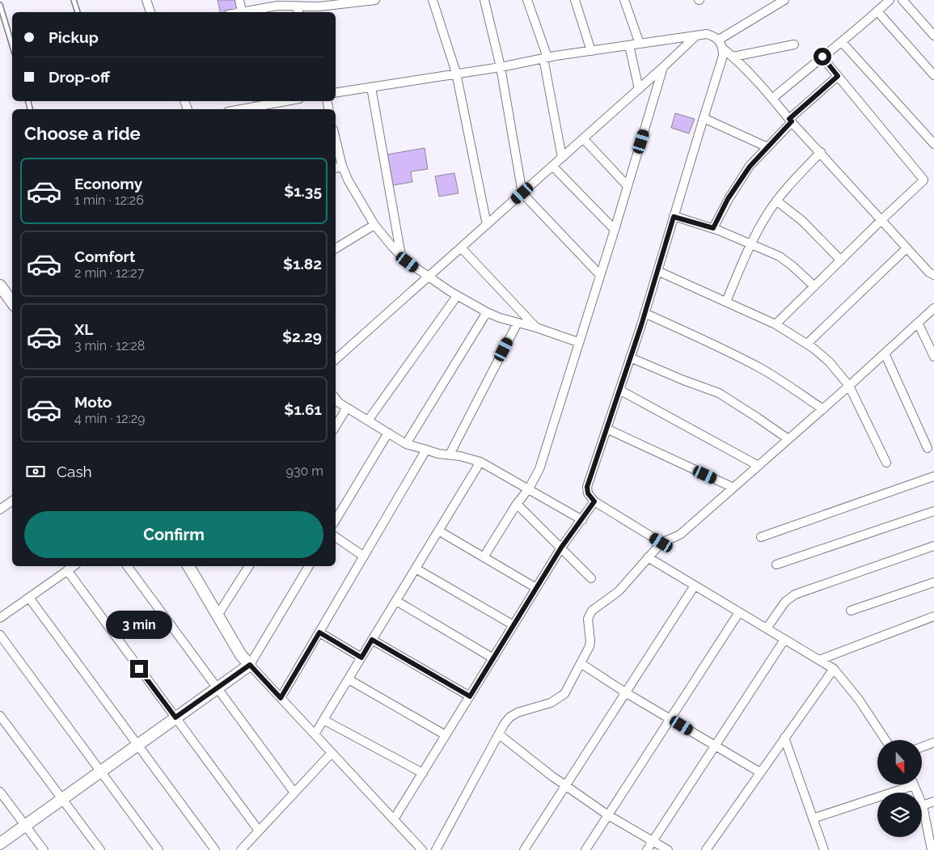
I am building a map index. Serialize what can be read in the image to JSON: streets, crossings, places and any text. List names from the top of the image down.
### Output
{
  "north": "bottom",
  "page": {
    "banner": ["Pickup", "Drop-off"],
    "heading": "Choose a ride",
    "list": [
      {
        "name": "Economy",
        "note": "1 min · 12:26",
        "value": "$1.35"
      },
      {
        "name": "Comfort",
        "note": "2 min · 12:27",
        "value": "$1.82"
      },
      {
        "name": "XL",
        "note": "3 min · 12:28",
        "value": "$2.29"
      },
      {
        "name": "Moto",
        "note": "4 min · 12:29",
        "value": "$1.61"
      }
    ],
    "pay": ["Cash", "930 m"],
    "buttons": "Confirm",
    "bubble": "3 min"
  }
}
